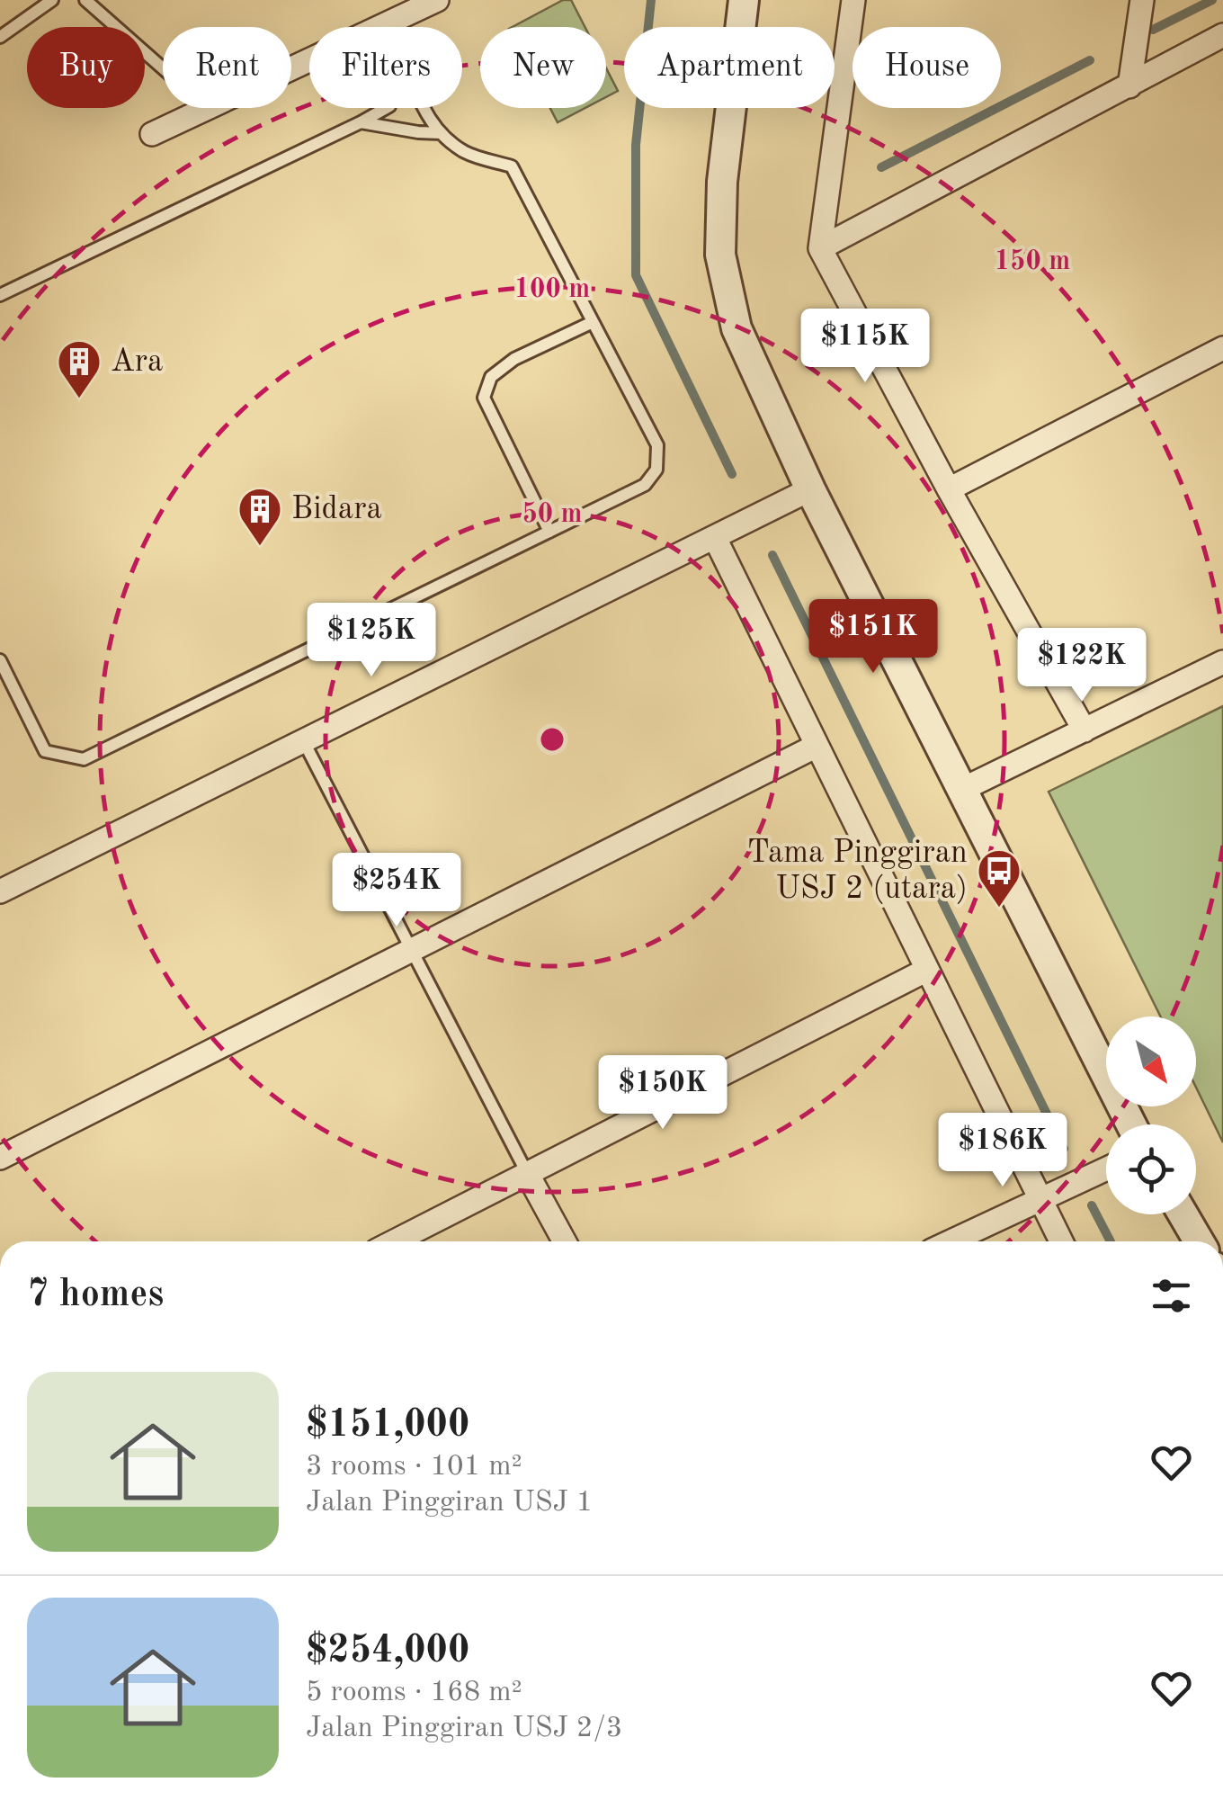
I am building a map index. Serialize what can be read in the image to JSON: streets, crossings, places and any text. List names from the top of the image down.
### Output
{
  "places": {
    "building": ["Ara", "Bidara"],
    "bus stop": ["Tama Pinggiran USJ 2 (utara)"]
  },
  "north": "bottom right",
  "page": {
    "chip": [
      "Buy",
      "Rent",
      "Filters",
      "New",
      "Apartment",
      "House"
    ],
    "price": [
      "$115K",
      "$151K",
      "$125K",
      "$122K",
      "$254K",
      "$150K",
      "$186K"
    ],
    "heading": "7 homes",
    "list": [
      {
        "name": "$151,000",
        "note": "3 rooms · 101 m² · Jalan Pinggiran USJ 1"
      },
      {
        "name": "$254,000",
        "note": "5 rooms · 168 m² · Jalan Pinggiran USJ 2/3"
      }
    ]
  },
  "rings": ["150 m", "100 m", "50 m"]
}
